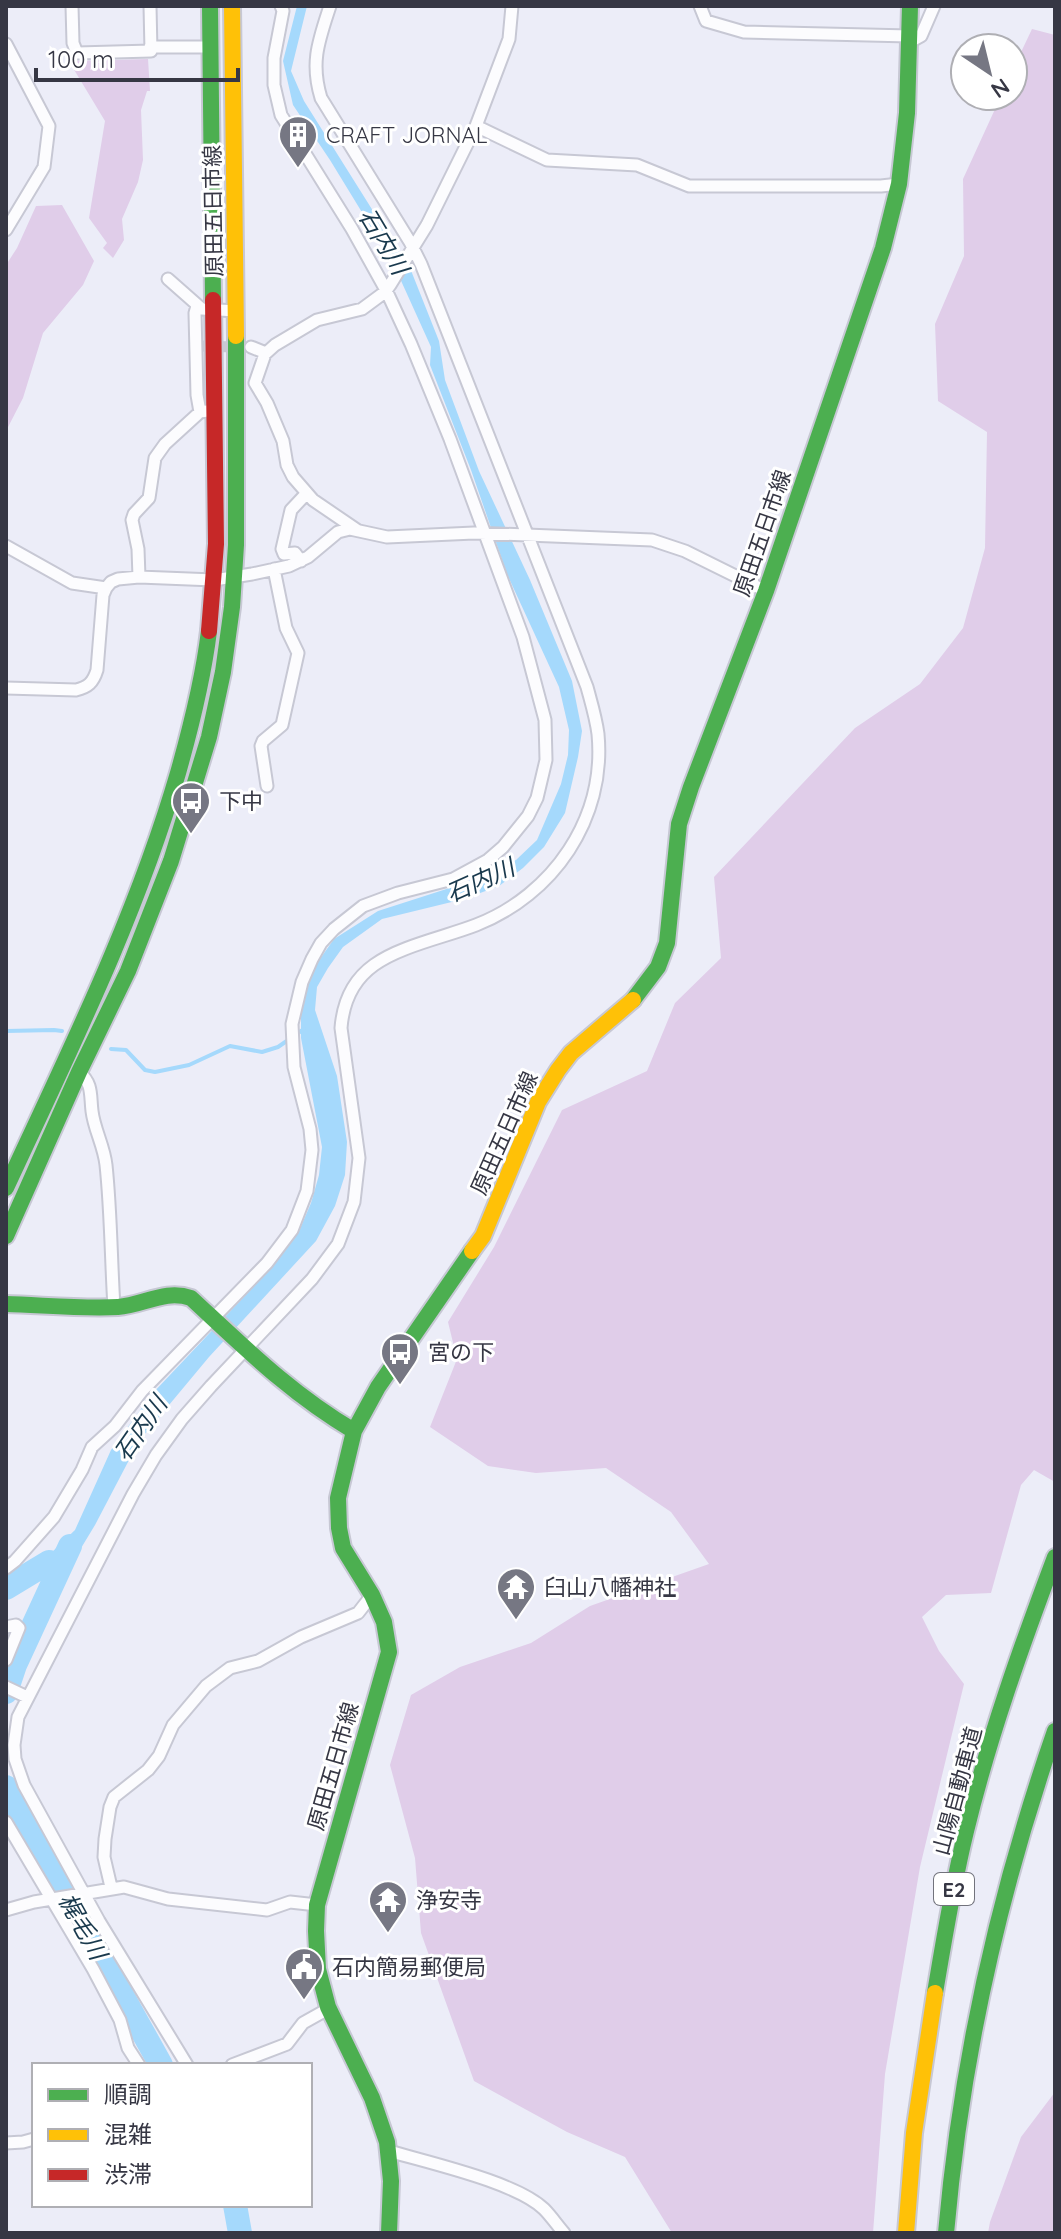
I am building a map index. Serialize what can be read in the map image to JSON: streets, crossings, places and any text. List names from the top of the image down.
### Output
{
  "streets": {
    "main road": ["原田五日市線", "山陽自動車道", "E2"]
  },
  "water": ["石内川", "梶毛川"],
  "places": {
    "building": ["CRAFT JORNAL"],
    "bus stop": ["下中", "宮の下"],
    "temple": ["臼山八幡神社", "浄安寺"],
    "public building": ["石内簡易郵便局"]
  },
  "legend": ["順調", "混雑", "渋滞"],
  "scale_bar": "100 m",
  "north": "bottom right"
}
